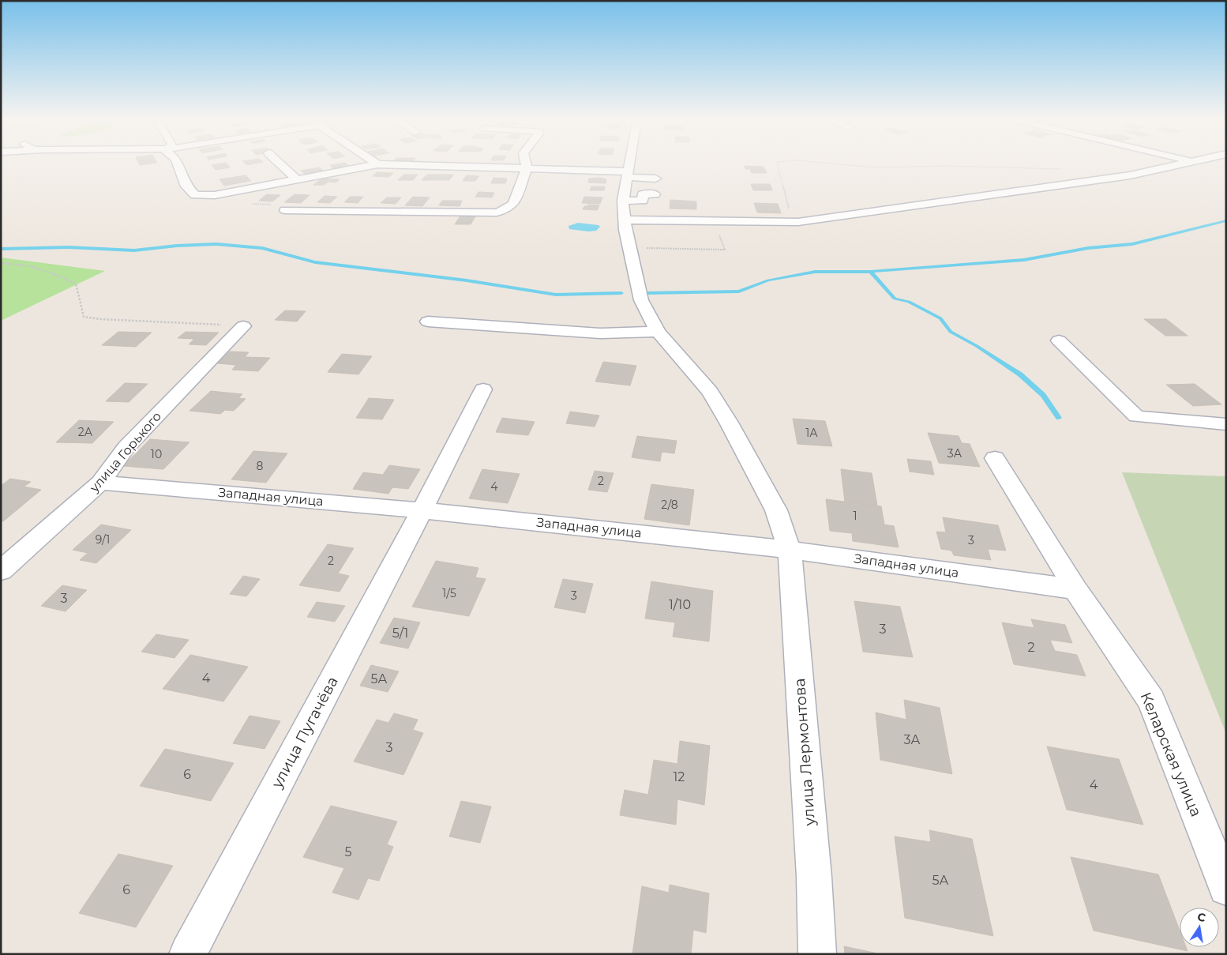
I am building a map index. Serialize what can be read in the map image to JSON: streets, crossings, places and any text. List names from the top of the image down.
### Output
{
  "streets": {
    "street": [
      "улица Горького",
      "Западная улица",
      "улица Пугачёва",
      "улица Лермонтова",
      "Келарская улица"
    ]
  },
  "crossings": [
    ["улица Горького", "Западная улица"],
    ["Западная улица", "улица Пугачёва"],
    ["Западная улица", "улица Лермонтова"],
    ["Западная улица", "Келарская улица"]
  ],
  "house_numbers": [
    "2А",
    "1А",
    "3А",
    "10",
    "8",
    "2",
    "4",
    "2/8",
    "1",
    "9/1",
    "3",
    "2",
    "1/5",
    "3",
    "3",
    "1/10",
    "3",
    "5/1",
    "2",
    "4",
    "5А",
    "3А",
    "3",
    "6",
    "12",
    "4",
    "5",
    "5А",
    "6"
  ],
  "north": "top"
}
